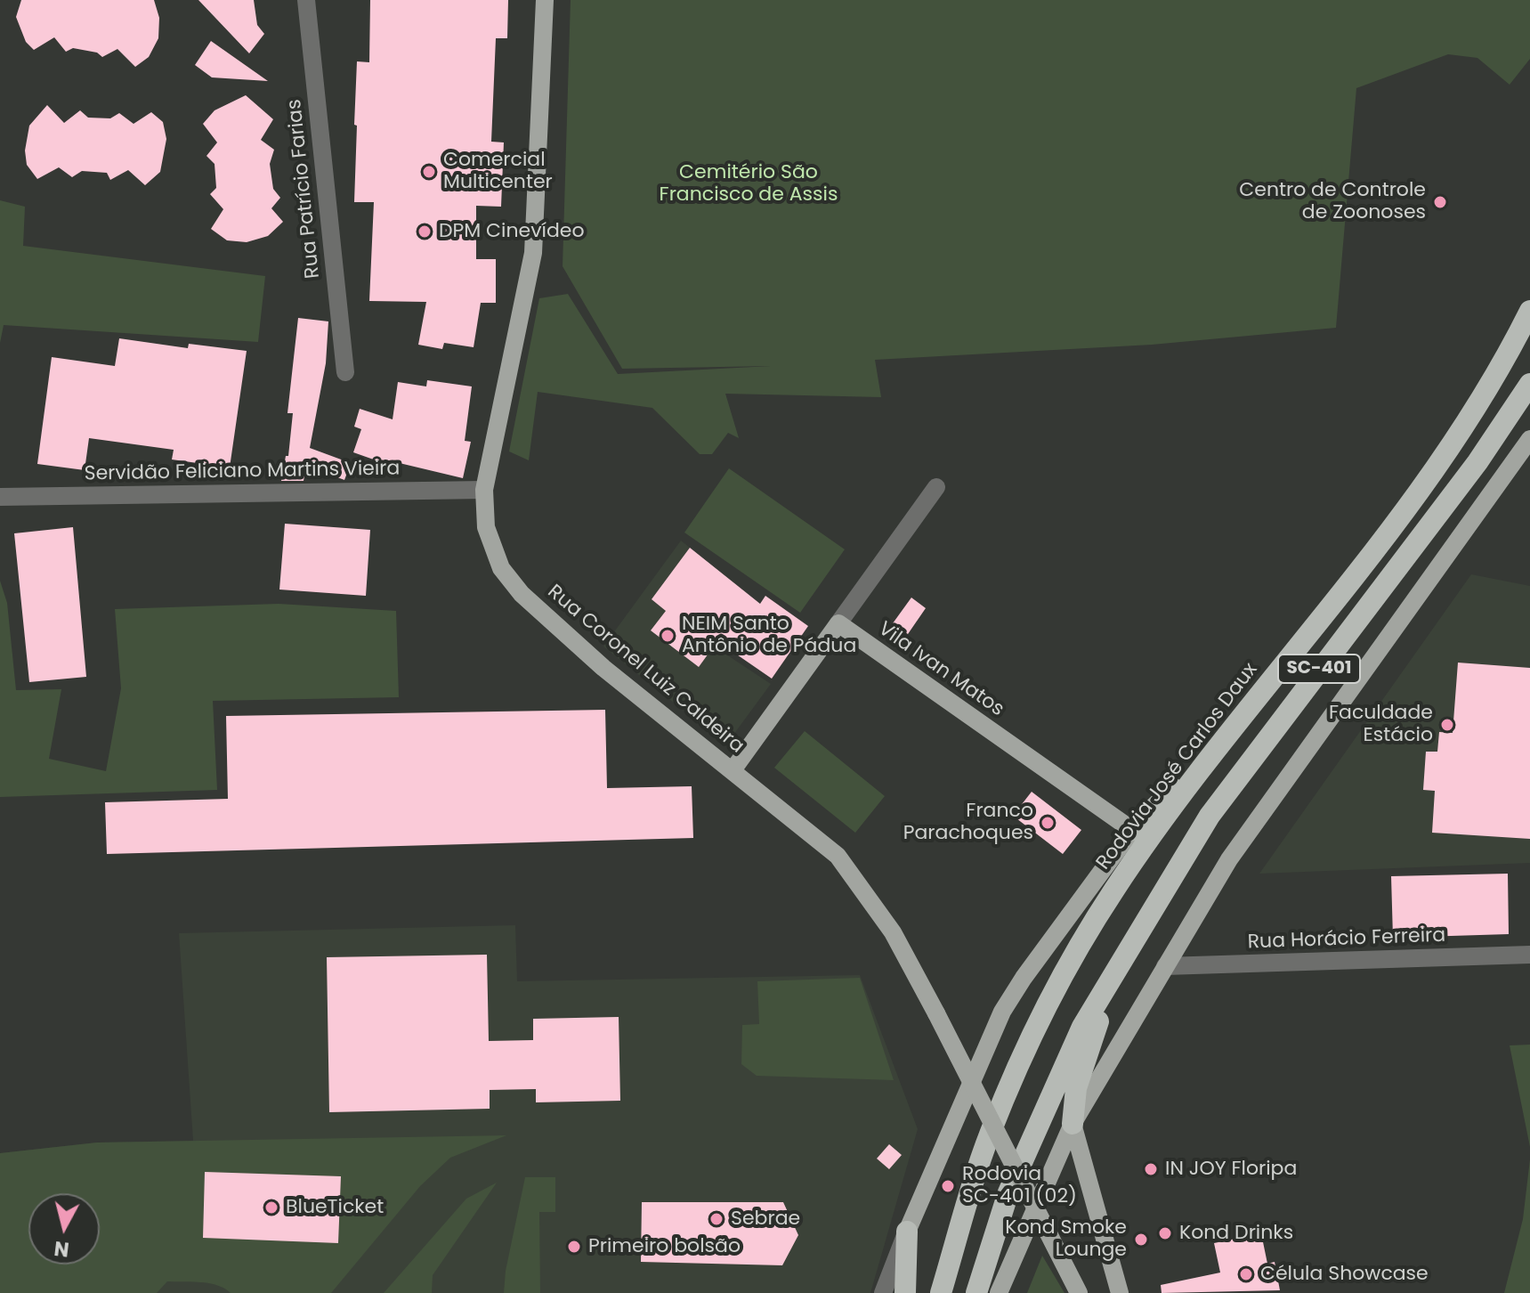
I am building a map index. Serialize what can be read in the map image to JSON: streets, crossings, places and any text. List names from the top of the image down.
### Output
{
  "streets": {
    "highway": ["SC-401", "Rodovia José Carlos Daux"],
    "main road": ["Rua Coronel Luiz Caldeira", "Vila Ivan Matos"],
    "street": ["Rua Patrício Farias", "Servidão Feliciano Martins Vieira", "Rua Horácio Ferreira"]
  },
  "crossings": [
    ["Servidão Feliciano Martins Vieira", "Rua Coronel Luiz Caldeira"]
  ],
  "parks": ["Cemitério São Francisco de Assis"],
  "places": [
    "Comercial Multicenter",
    "Centro de Controle de Zoonoses",
    "DPM Cinevídeo",
    "NEIM Santo Antônio de Pádua",
    "Faculdade Estácio",
    "Franco Parachoques",
    "IN JOY Floripa",
    "Rodovia SC-401 (02)",
    "BlueTicket",
    "Sebrae",
    "Kond Drinks",
    "Kond Smoke Lounge",
    "Primeiro bolsão",
    "Célula Showcase"
  ],
  "north": "bottom"
}
